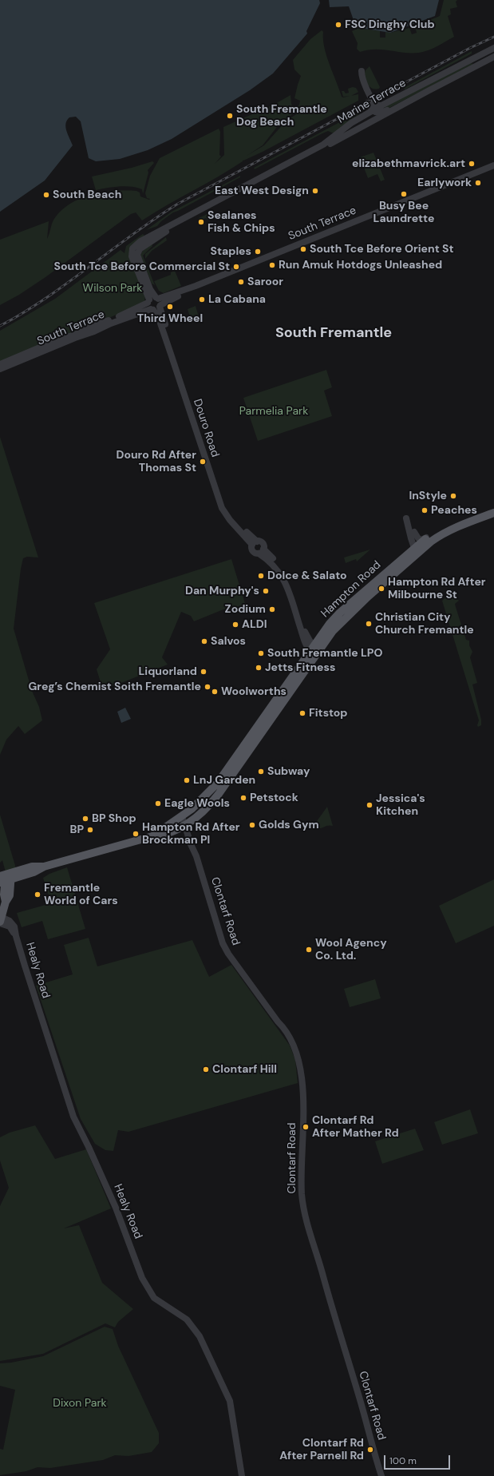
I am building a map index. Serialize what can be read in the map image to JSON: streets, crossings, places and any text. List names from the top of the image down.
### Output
{
  "streets": {
    "main road": ["Hampton Road"],
    "street": [
      "Marine Terrace",
      "South Terrace",
      "Douro Road",
      "Clontarf Road",
      "Healy Road"
    ]
  },
  "crossings": [
    ["Marine Terrace", "Douro Road"],
    ["South Terrace", "Douro Road"],
    ["Hampton Road", "Clontarf Road"]
  ],
  "districts": ["South Fremantle"],
  "parks": ["Wilson Park", "Parmelia Park", "Dixon Park"],
  "places": [
    "FSC Dinghy Club",
    "South Fremantle Dog Beach",
    "elizabethmavrick.art",
    "Earlywork",
    "East West Design",
    "Busy Bee Laundrette",
    "South Beach",
    "Sealanes Fish & Chips",
    "South Tce Before Orient St",
    "Staples",
    "Run Amuk Hotdogs Unleashed",
    "South Tce Before Commercial St",
    "Saroor",
    "La Cabana",
    "Third Wheel",
    "Douro Rd After Thomas St",
    "InStyle",
    "Peaches",
    "Dolce & Salato",
    "Hampton Rd After Milbourne St",
    "Dan Murphy's",
    "Zodium",
    "Christian City Church Fremantle",
    "ALDI",
    "Salvos",
    "South Fremantle LPO",
    "Jetts Fitness",
    "Liquorland",
    "Greg’s Chemist Soith Fremantle",
    "Woolworths",
    "Fitstop",
    "Subway",
    "LnJ Garden",
    "Petstock",
    "Eagle Wools",
    "Jessica's Kitchen",
    "BP Shop",
    "Golds Gym",
    "BP",
    "Hampton Rd After Brockman Pl",
    "Fremantle World of Cars",
    "Wool Agency Co. Ltd.",
    "Clontarf Hill",
    "Clontarf Rd After Mather Rd",
    "Clontarf Rd After Parnell Rd"
  ],
  "scale_bar": "100 m"
}
